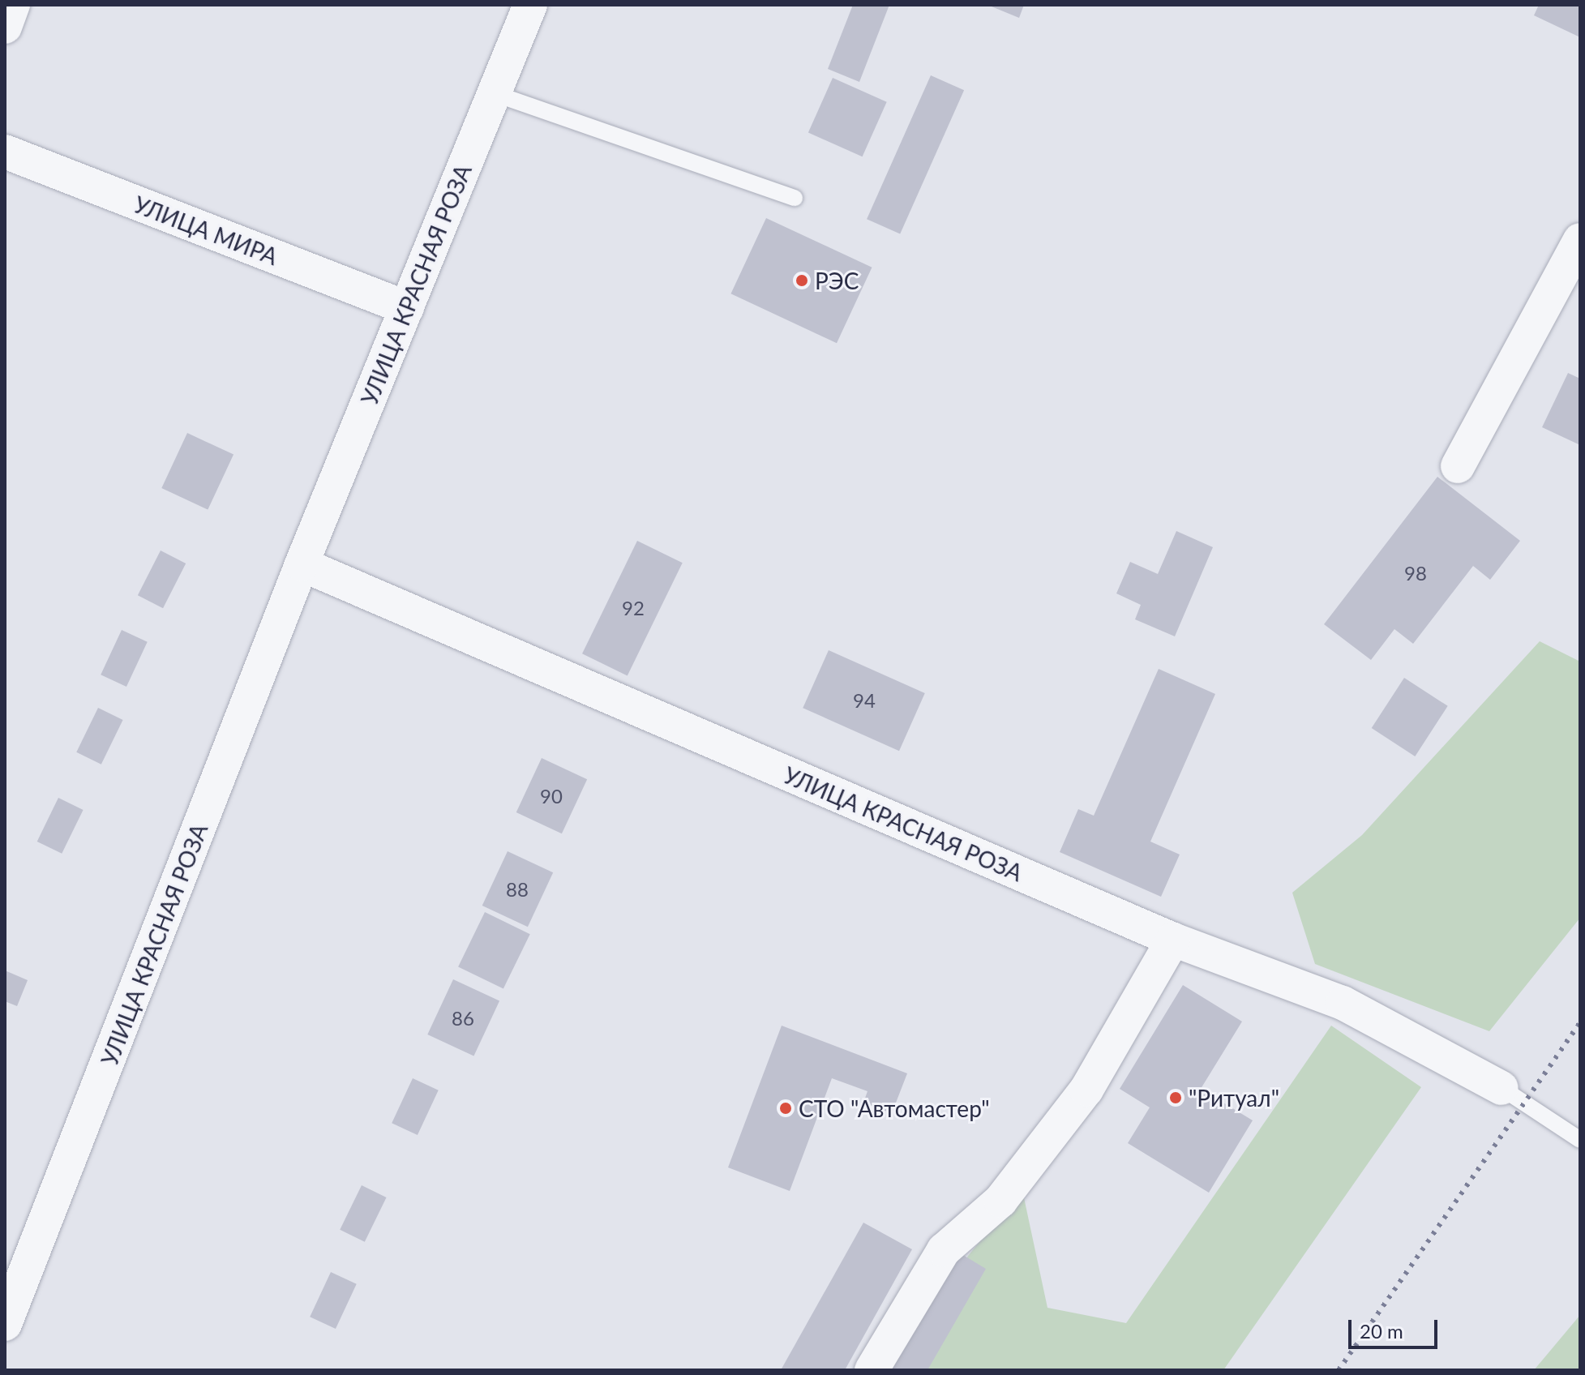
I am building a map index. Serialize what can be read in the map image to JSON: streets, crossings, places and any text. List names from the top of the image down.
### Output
{
  "streets": {
    "street": ["УЛИЦА МИРА", "УЛИЦА КРАСНАЯ РОЗА"]
  },
  "crossings": [
    ["УЛИЦА МИРА", "УЛИЦА КРАСНАЯ РОЗА"]
  ],
  "places": ["РЭС", "\"Ритуал\"", "СТО \"Автомастер\""],
  "house_numbers": [
    "98",
    "92",
    "94",
    "90",
    "88",
    "86"
  ],
  "scale_bar": "20 m"
}
